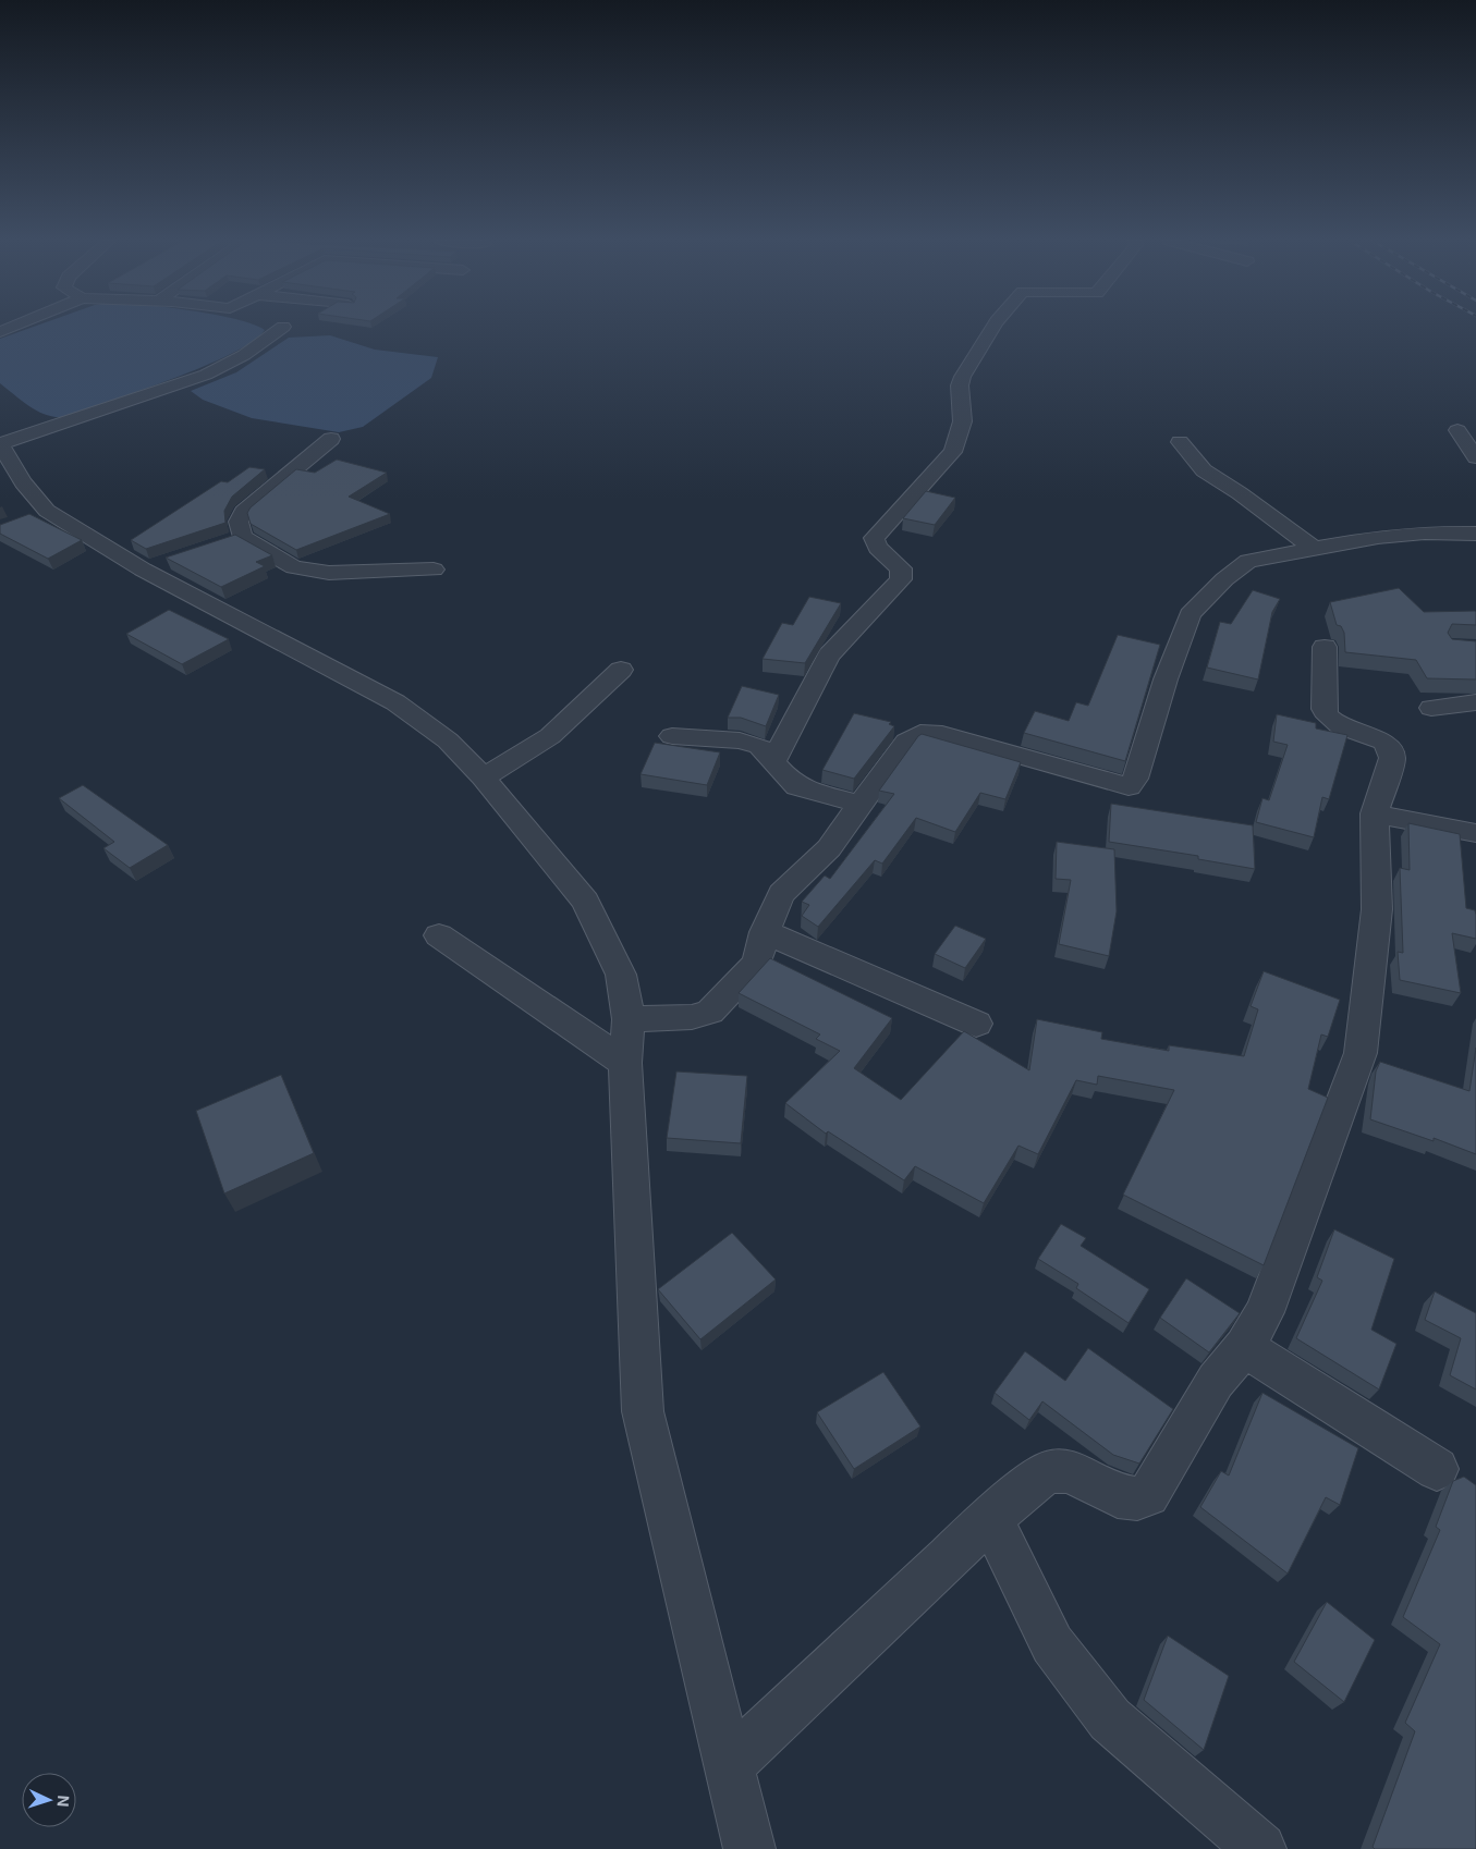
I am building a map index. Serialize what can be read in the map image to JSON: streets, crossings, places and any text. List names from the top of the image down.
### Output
{
  "north": "right"
}
